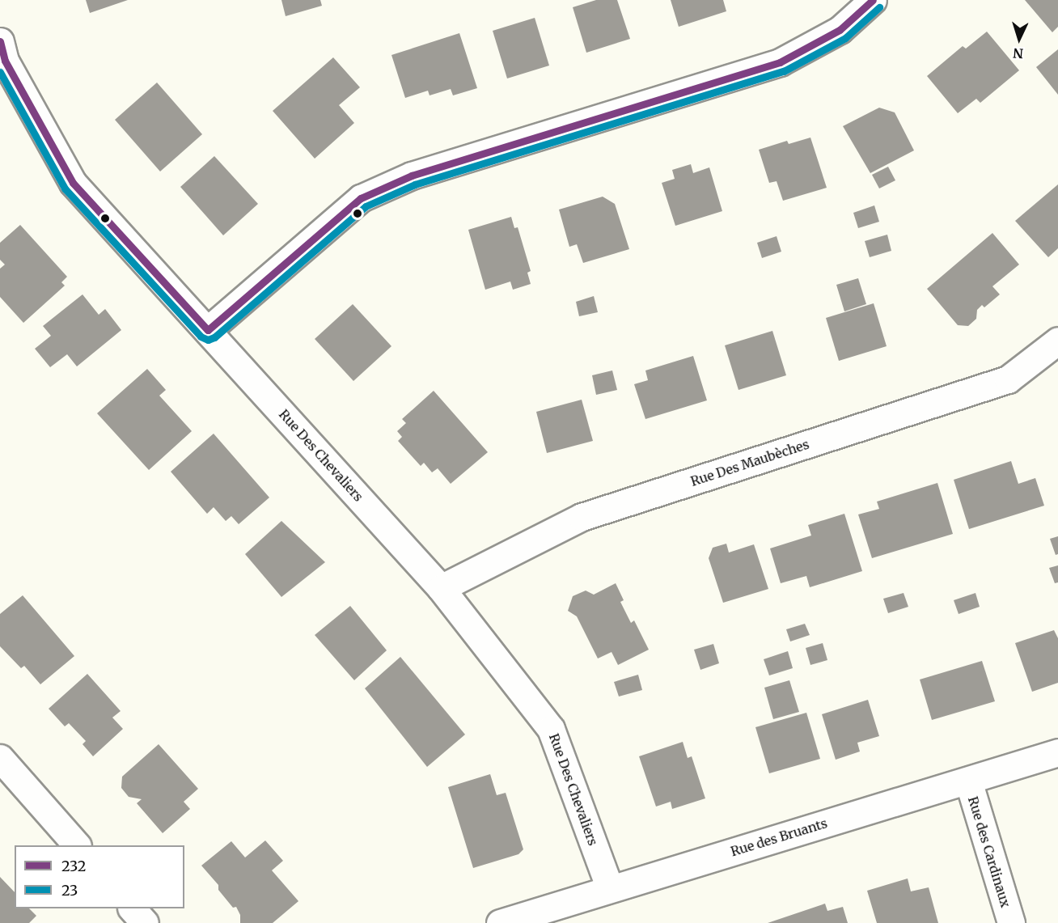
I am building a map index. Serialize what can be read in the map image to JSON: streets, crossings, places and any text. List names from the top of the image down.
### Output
{
  "streets": {
    "street": [
      "Rue Des Chevaliers",
      "Rue Des Maubèches",
      "Rue des Bruants",
      "Rue des Cardinaux"
    ]
  },
  "crossings": [
    ["Rue Des Chevaliers", "Rue Des Maubèches"],
    ["Rue Des Chevaliers", "Rue des Bruants"],
    ["Rue des Bruants", "Rue des Cardinaux"]
  ],
  "lines": ["transit line 232", "transit line 23"],
  "legend": ["232", "23"],
  "north": "bottom"
}
